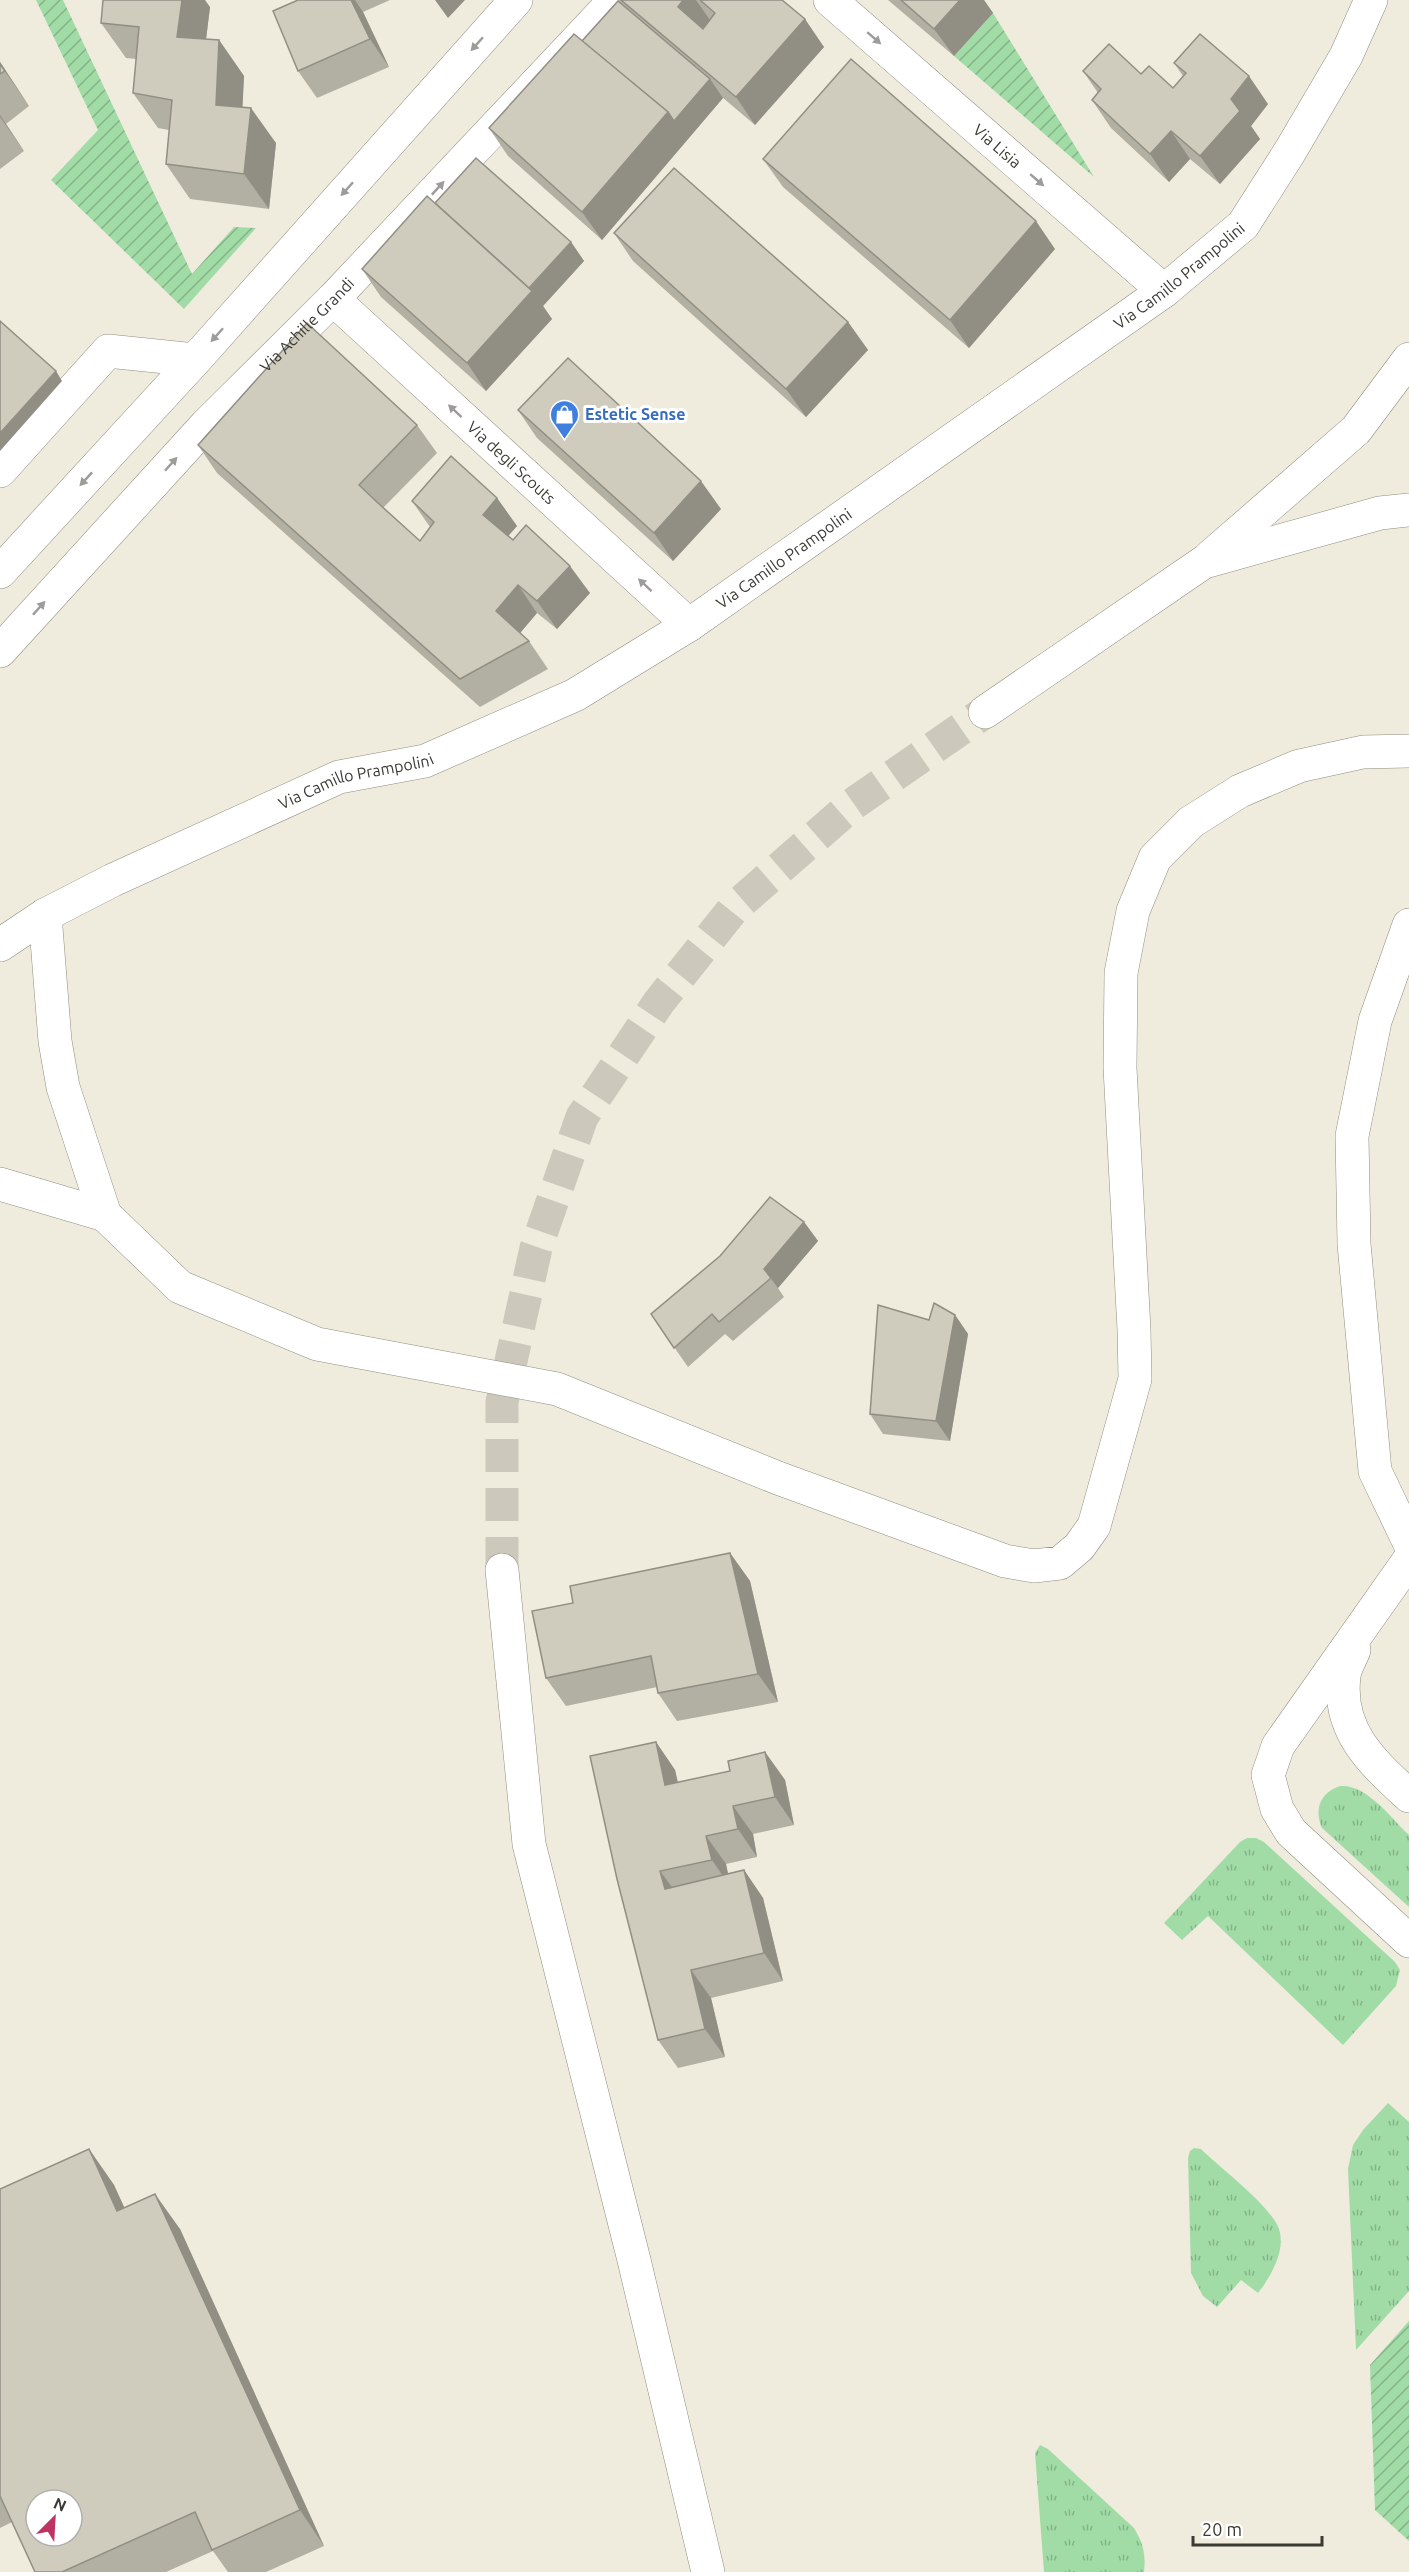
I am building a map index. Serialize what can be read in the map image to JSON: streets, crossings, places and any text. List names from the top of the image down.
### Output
{
  "streets": {
    "street": [
      "Via Lisia",
      "Via Camillo Prampolini",
      "Via Achille Grandi",
      "Via degli Scouts"
    ]
  },
  "crossings": [
    ["Via Lisia", "Via Camillo Prampolini"],
    ["Via Camillo Prampolini", "Via degli Scouts"],
    ["Via Achille Grandi", "Via degli Scouts"]
  ],
  "one_way": ["Via Lisia", "Via degli Scouts"],
  "places": {
    "shop": ["Estetic Sense"]
  },
  "scale_bar": "20 m",
  "north": "top right"
}
